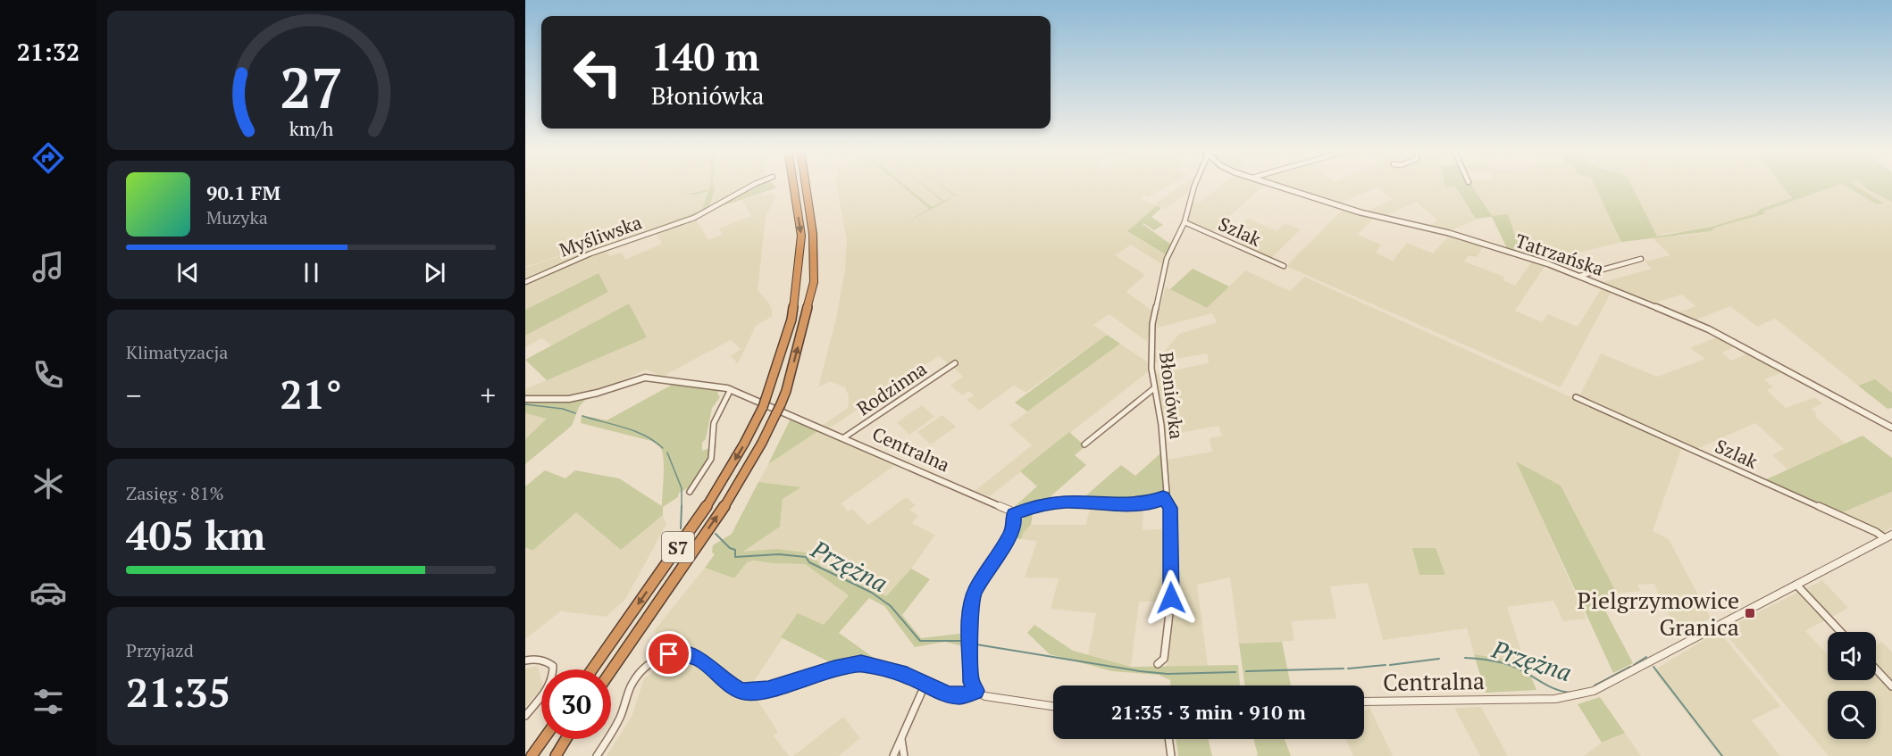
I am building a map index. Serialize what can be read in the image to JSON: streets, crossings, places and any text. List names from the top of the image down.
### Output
{
  "streets": {
    "highway": ["S7"],
    "street": [
      "Szlak",
      "Myśliwska",
      "Tatrzańska",
      "Rodzinna",
      "Błoniówka",
      "Centralna"
    ]
  },
  "crossings": [
    ["Szlak", "Błoniówka"],
    ["Szlak", "Centralna"],
    ["Rodzinna", "Centralna"]
  ],
  "water": ["Przężna"],
  "places": {
    "transit": ["Pielgrzymowice Granica"]
  },
  "page": {
    "tabs": "21:32",
    "turn": ["140 m", "Błoniówka"],
    "song": ["90.1 FM", "Muzyka"],
    "tile": [
      "Klimatyzacja",
      ["Zasięg · 81%", "405 km"],
      ["Przyjazd", "21:35"]
    ],
    "heat": ["−", "21°", "+"],
    "limit": "30",
    "trip": "21:35 · 3 min · 910 m",
    "gauge": ["27", "km/h"]
  }
}
